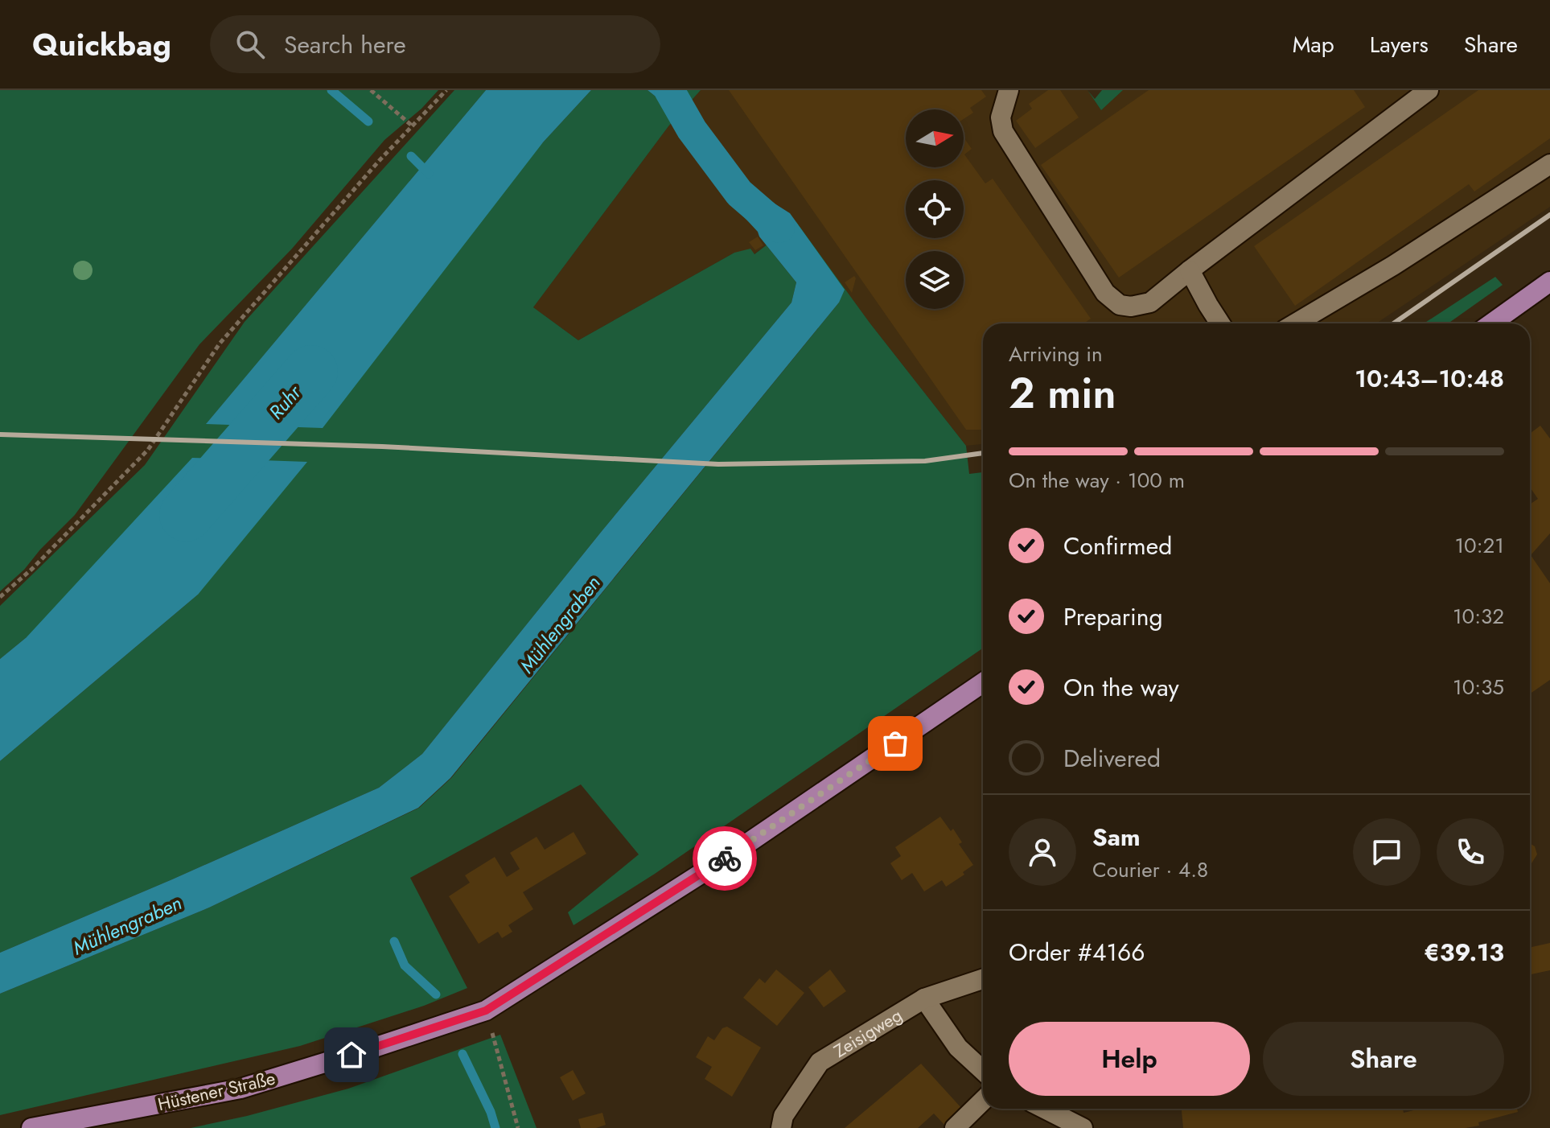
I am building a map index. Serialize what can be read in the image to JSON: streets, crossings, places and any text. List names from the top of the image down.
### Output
{
  "streets": {
    "main road": ["Hüstener Straße"],
    "street": ["Zeisigweg"]
  },
  "water": ["Ruhr", "Mühlengraben"],
  "north": "right",
  "page": {
    "header": "Quickbag",
    "search": "Search here",
    "nav": ["Map", "Layers", "Share"],
    "heading": ["2 min", "Arriving in", "10:43–10:48"],
    "panel": [
      "Sam",
      "Courier · 4.8",
      "Order #4166",
      "€39.13"
    ],
    "bar": "On the way · 100 m",
    "list": [
      ["Confirmed", "10:21"],
      ["Preparing", "10:32"],
      ["On the way", "10:35"],
      "Delivered"
    ],
    "buttons": ["Help", "Share"]
  }
}
